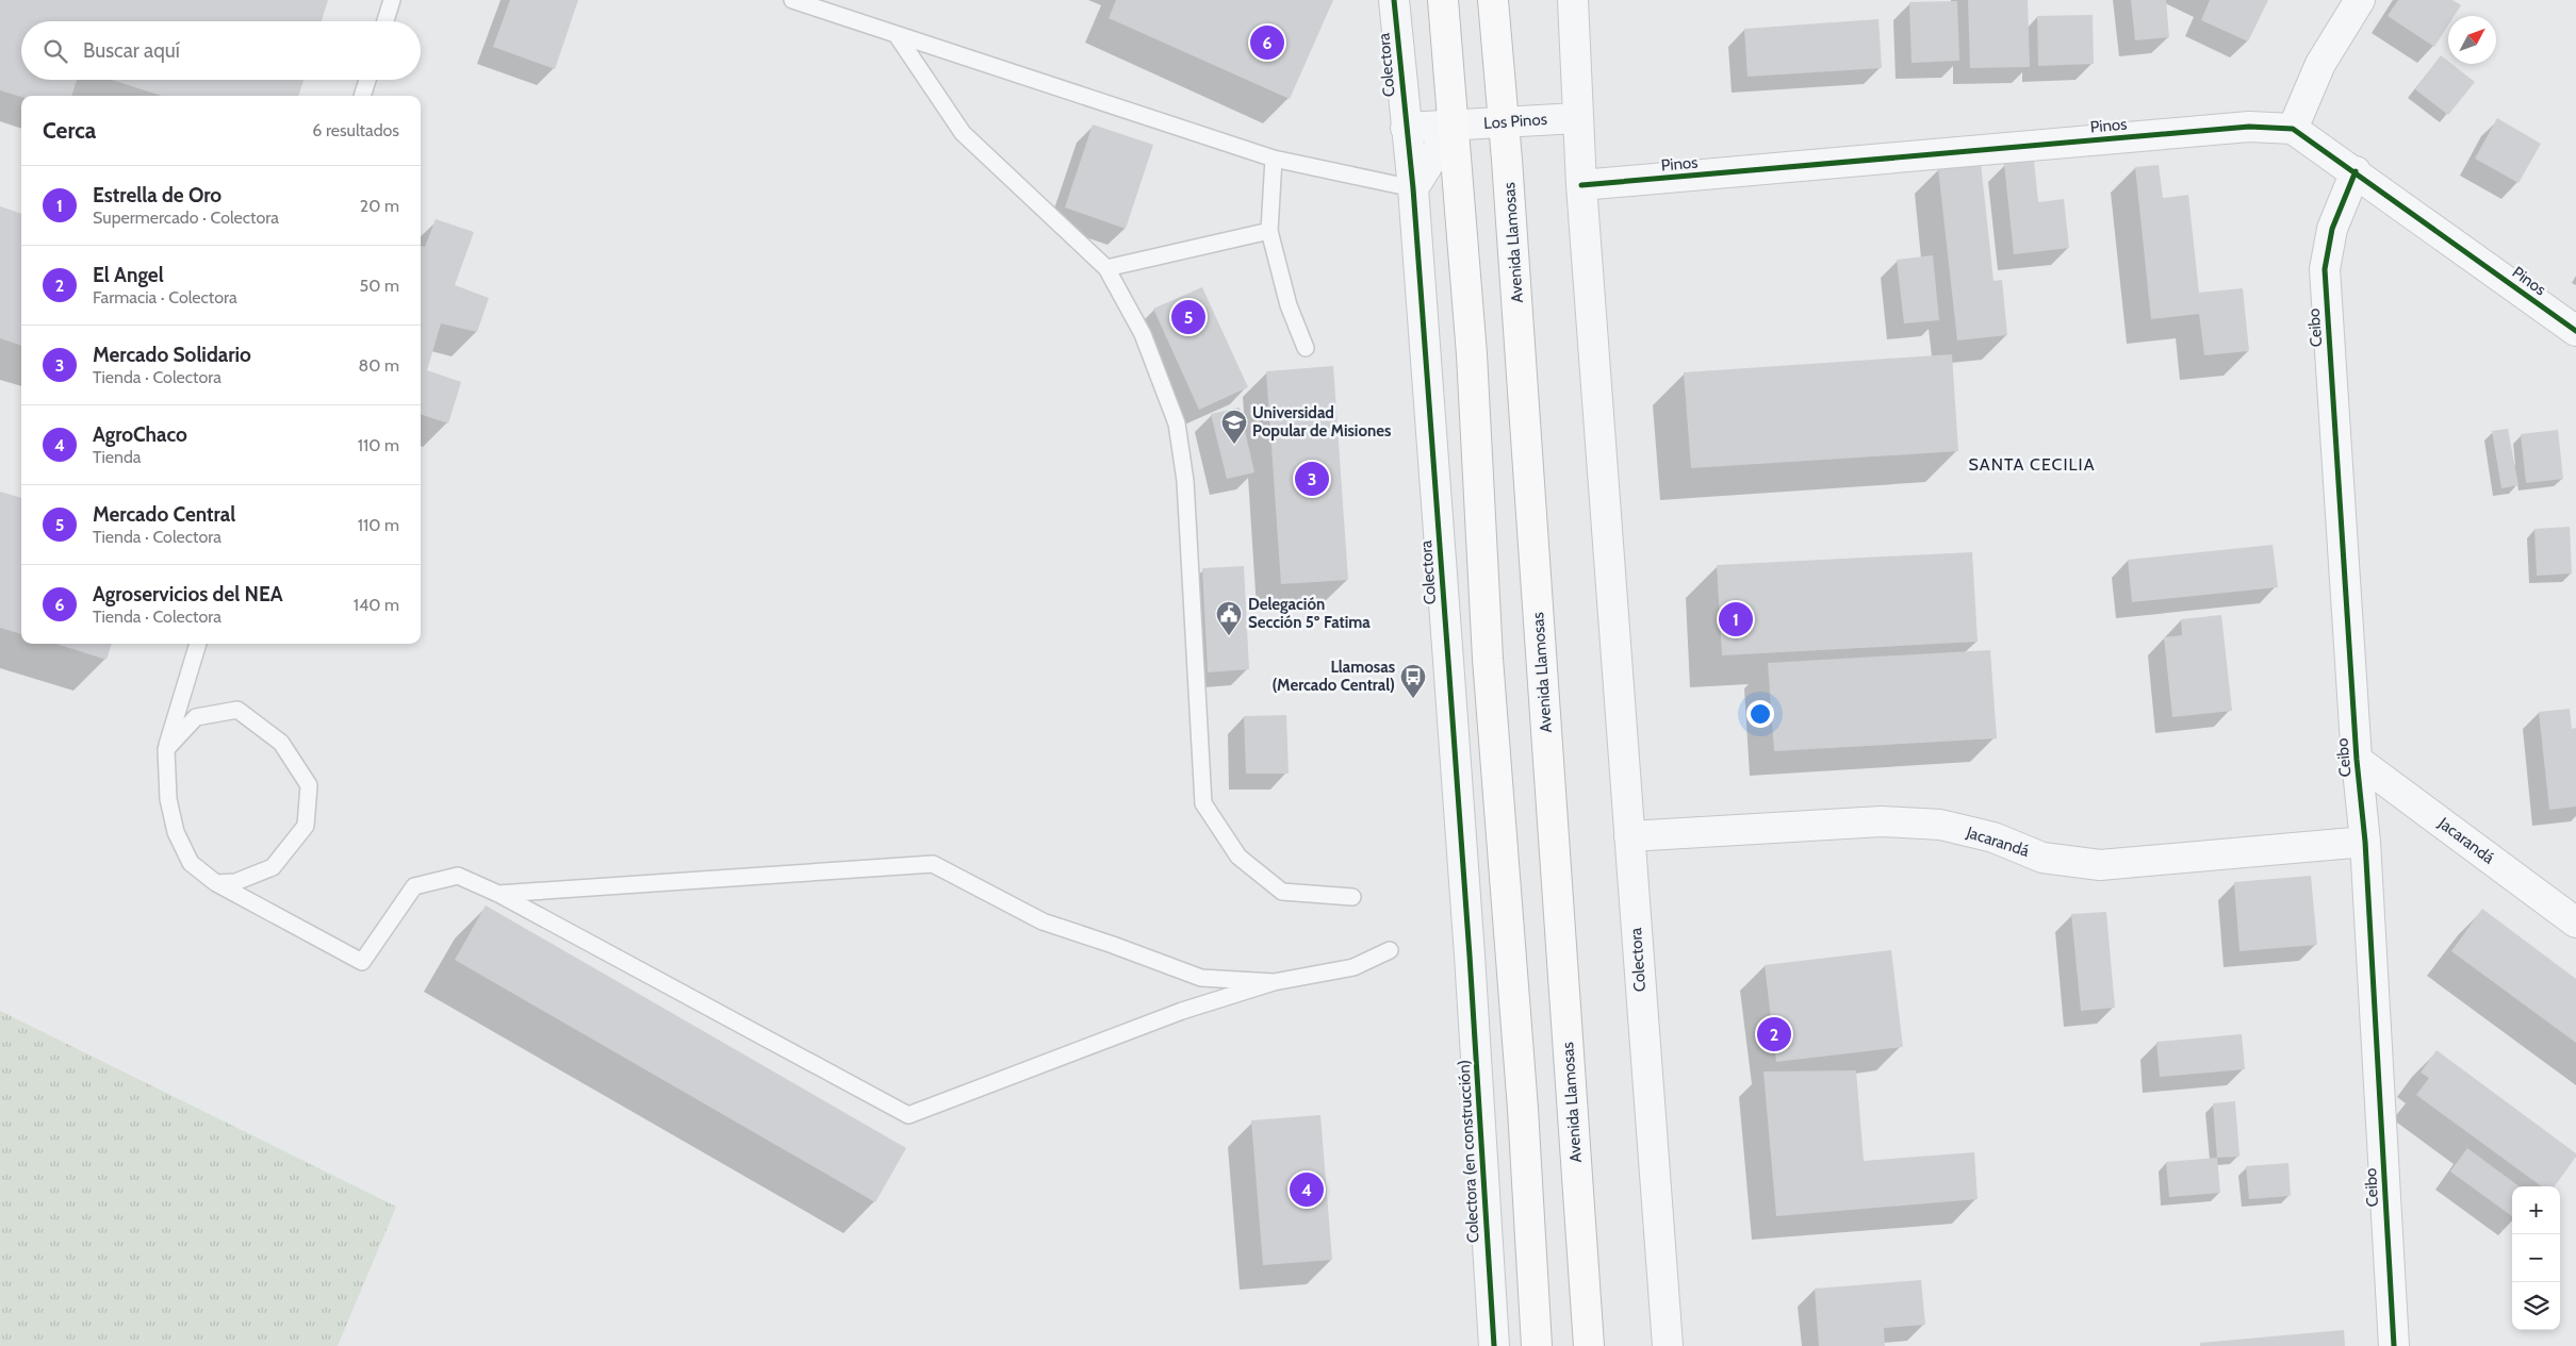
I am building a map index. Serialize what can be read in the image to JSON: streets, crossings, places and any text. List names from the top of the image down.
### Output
{
  "streets": {
    "highway": ["Avenida Llamosas"],
    "street": [
      "Colectora",
      "Los Pinos",
      "Pinos",
      "Ceibo",
      "Jacarandá",
      "Colectora (en construcción)"
    ]
  },
  "crossings": [
    ["Colectora", "Los Pinos"],
    ["Colectora", "Pinos"],
    ["Colectora", "Jacarandá"],
    ["Colectora", "Colectora (en construcción)"],
    ["Los Pinos", "Avenida Llamosas"],
    ["Pinos", "Ceibo"],
    ["Ceibo", "Jacarandá"]
  ],
  "districts": ["SANTA CECILIA"],
  "places": {
    "school or university": ["Universidad Popular de Misiones"],
    "public building": ["Delegación Sección 5º Fatima"],
    "bus stop": ["Llamosas (Mercado Central)"]
  },
  "north": "top right",
  "page": {
    "search": "Buscar aquí",
    "pins": [
      "6",
      "5",
      "3",
      "1",
      "2",
      "4"
    ],
    "heading": ["Cerca", "6 resultados"],
    "list": [
      {
        "mark": "1",
        "name": "Estrella de Oro",
        "note": "Supermercado · Colectora",
        "value": "20 m"
      },
      {
        "mark": "2",
        "name": "El Angel",
        "note": "Farmacia · Colectora",
        "value": "50 m"
      },
      {
        "mark": "3",
        "name": "Mercado Solidario",
        "note": "Tienda · Colectora",
        "value": "80 m"
      },
      {
        "mark": "4",
        "name": "AgroChaco",
        "note": "Tienda",
        "value": "110 m"
      },
      {
        "mark": "5",
        "name": "Mercado Central",
        "note": "Tienda · Colectora",
        "value": "110 m"
      },
      {
        "mark": "6",
        "name": "Agroservicios del NEA",
        "note": "Tienda · Colectora",
        "value": "140 m"
      }
    ],
    "map_buttons": ["+", "−"]
  }
}
